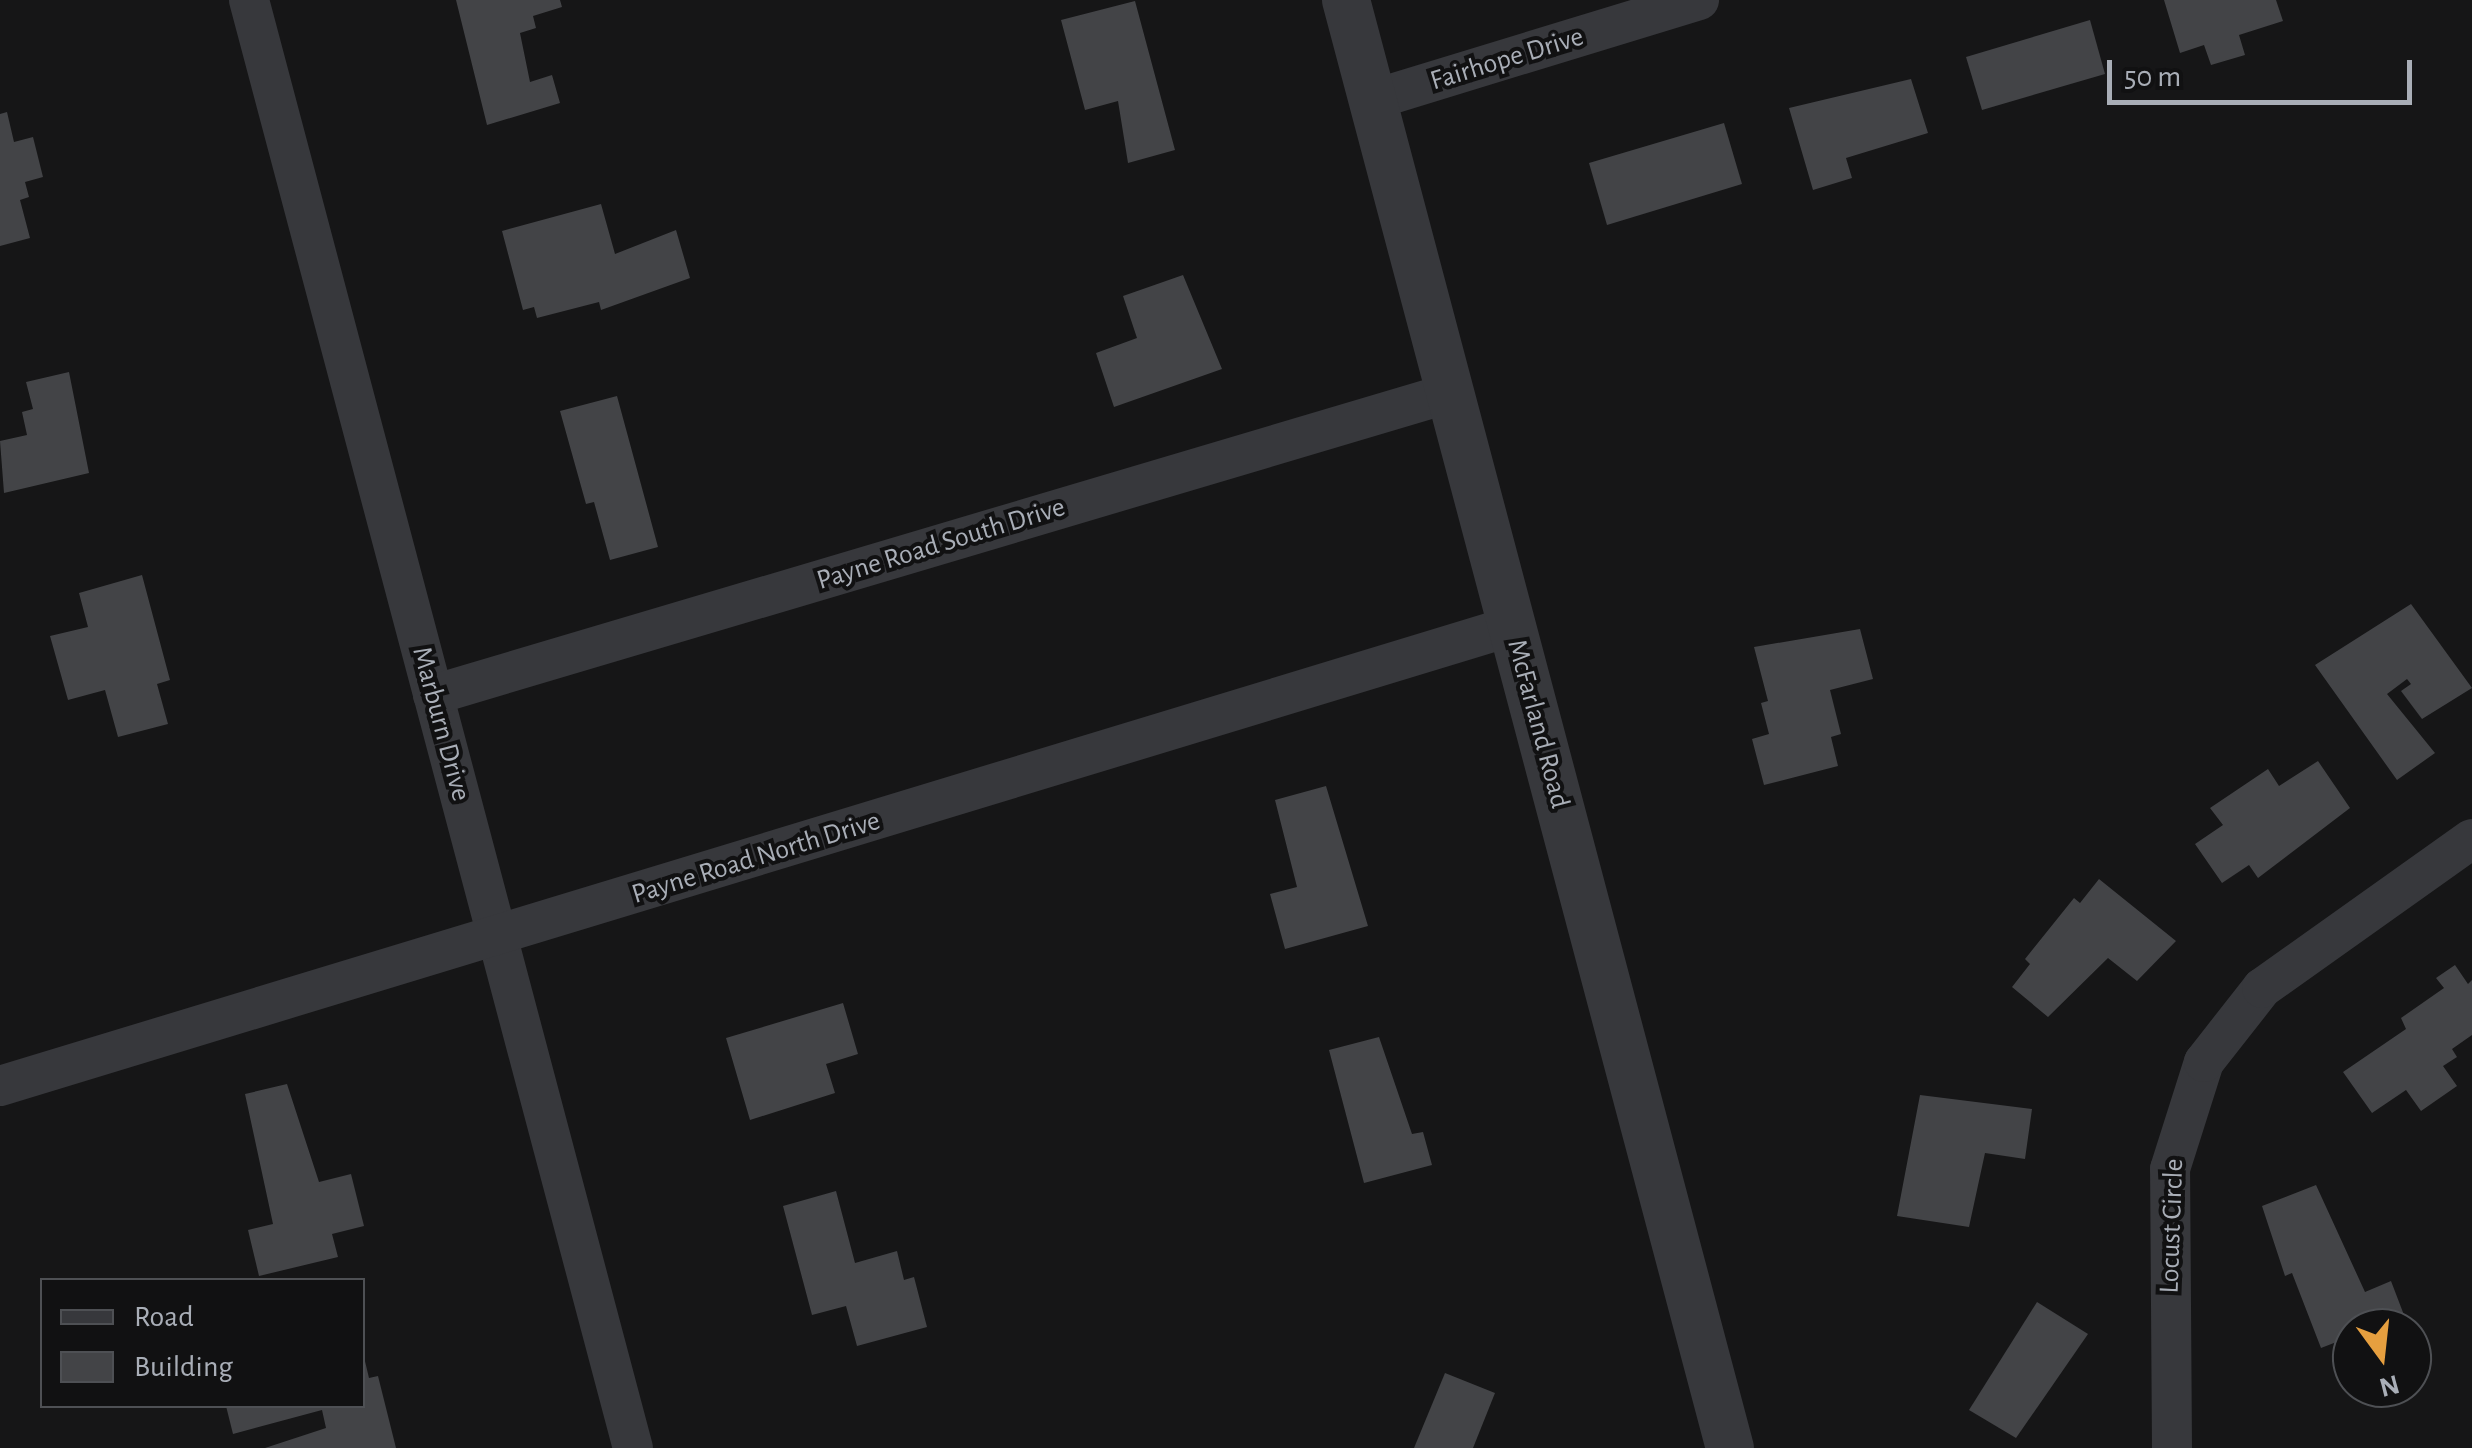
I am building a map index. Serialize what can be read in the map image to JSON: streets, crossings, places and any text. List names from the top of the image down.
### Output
{
  "streets": {
    "street": [
      "Fairhope Drive",
      "Payne Road South Drive",
      "Marburn Drive",
      "McFarland Road",
      "Payne Road North Drive",
      "Locust Circle"
    ]
  },
  "crossings": [
    ["Fairhope Drive", "McFarland Road"],
    ["Payne Road South Drive", "Marburn Drive"],
    ["Payne Road South Drive", "McFarland Road"],
    ["Marburn Drive", "Payne Road North Drive"],
    ["McFarland Road", "Payne Road North Drive"]
  ],
  "legend": ["Road", "Building"],
  "scale_bar": "50 m",
  "north": "bottom"
}
